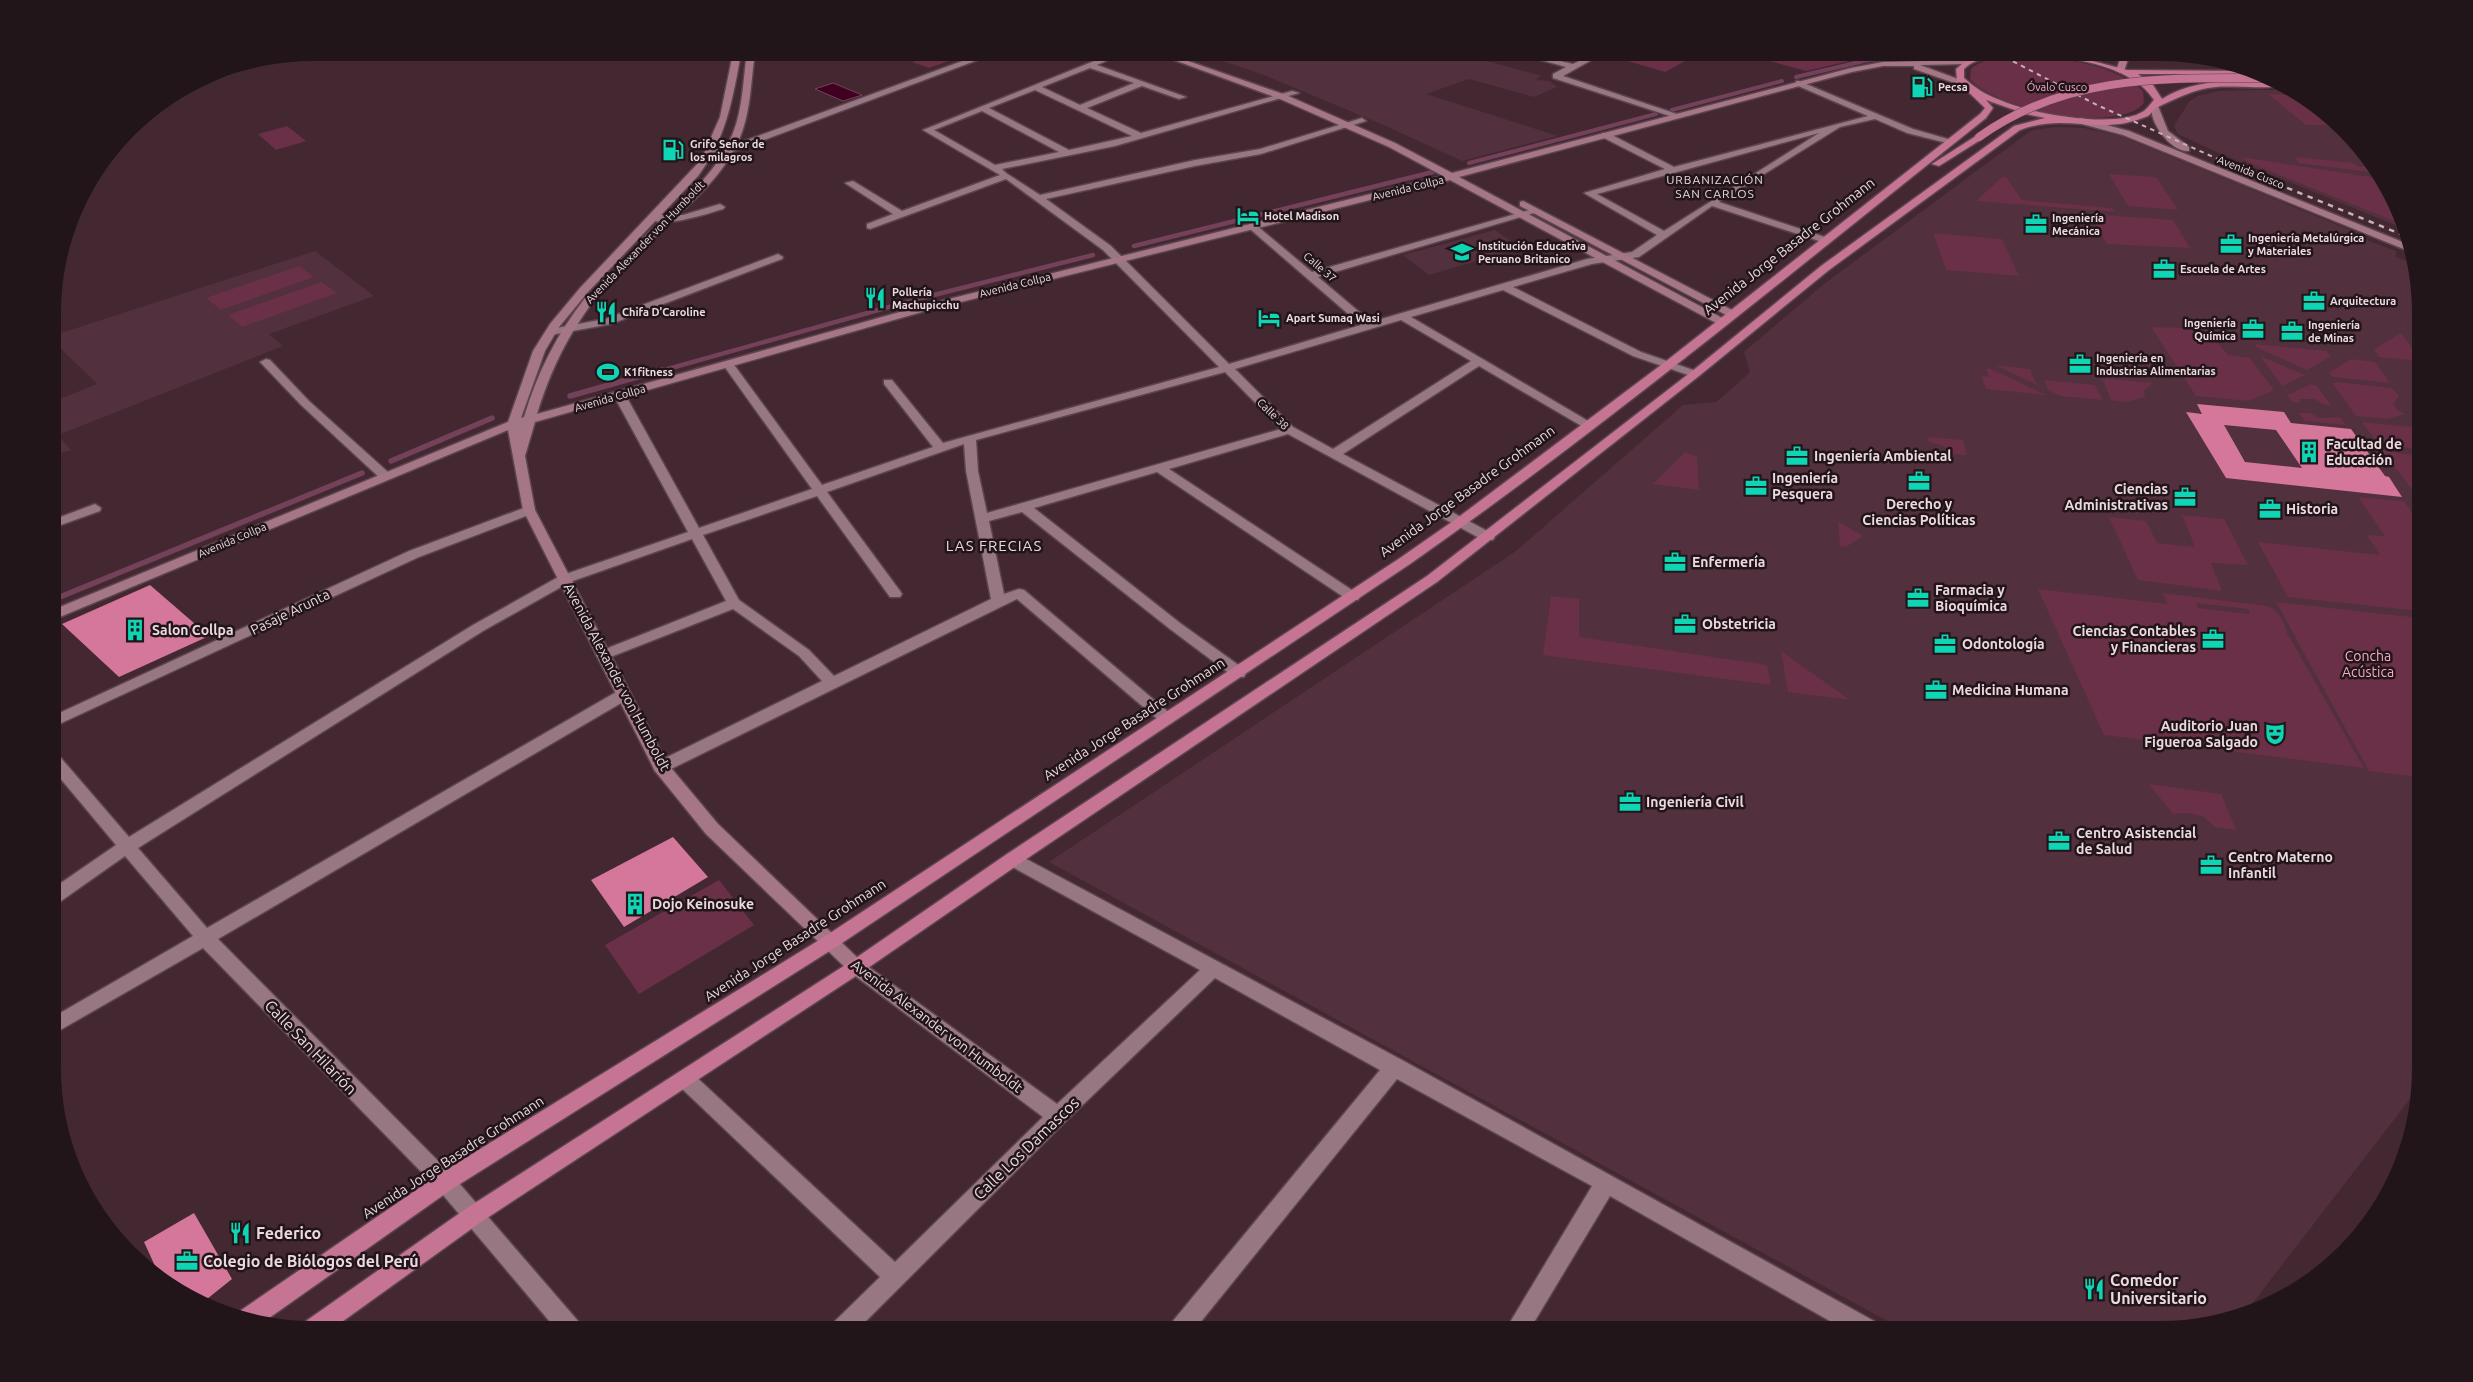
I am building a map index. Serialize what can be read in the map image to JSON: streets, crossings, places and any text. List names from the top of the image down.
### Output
{
  "streets": {
    "highway": ["Avenida Jorge Basadre Grohmann"],
    "main road": ["Avenida Cusco", "Avenida Collpa", "Avenida Alexander von Humboldt"],
    "street": [
      "Calle 37",
      "Calle 38",
      "Pasaje Arunta",
      "Calle San Hilarión",
      "Calle Los Damascos"
    ]
  },
  "crossings": [
    ["Avenida Collpa", "Avenida Alexander von Humboldt"],
    ["Avenida Collpa", "Calle 37"],
    ["Avenida Collpa", "Calle 38"],
    ["Avenida Alexander von Humboldt", "Avenida Jorge Basadre Grohmann"],
    ["Avenida Alexander von Humboldt", "Pasaje Arunta"],
    ["Avenida Alexander von Humboldt", "Calle Los Damascos"],
    ["Avenida Jorge Basadre Grohmann", "Calle 38"],
    ["Avenida Jorge Basadre Grohmann", "Calle San Hilarión"]
  ],
  "districts": ["URBANIZACIÓN SAN CARLOS", "LAS FRECIAS"],
  "parks": ["Óvalo Cusco", "Concha Acústica"],
  "places": {
    "fuel station": ["Pecsa", "Grifo Señor de los milagros"],
    "hotel": ["Hotel Madison", "Apart Sumaq Wasi"],
    "office": [
      "Ingeniería Mecánica",
      "Ingeniería Metalúrgica y Materiales",
      "Escuela de Artes",
      "Arquitectura",
      "Ingeniería Química",
      "Ingeniería de Minas",
      "Ingeniería en Industrias Alimentarias",
      "Ingeniería Ambiental",
      "Derecho y Ciencias Políticas",
      "Ingeniería Pesquera",
      "Ciencias Administrativas",
      "Historia",
      "Enfermería",
      "Farmacia y Bioquímica",
      "Obstetricia",
      "Ciencias Contables y Financieras",
      "Odontología",
      "Medicina Humana",
      "Ingeniería Civil",
      "Centro Asistencial de Salud",
      "Centro Materno Infantil",
      "Colegio de Biólogos del Perú"
    ],
    "school or university": ["Institución Educativa Peruano Britanico"],
    "restaurant": [
      "Pollería Machupicchu",
      "Chifa D'Caroline",
      "Federico",
      "Comedor Universitario"
    ],
    "sports": ["K1fitness"],
    "building": ["Facultad de Educación", "Salon Collpa", "Dojo Keinosuke"],
    "theatre": ["Auditorio Juan Figueroa Salgado"]
  }
}
